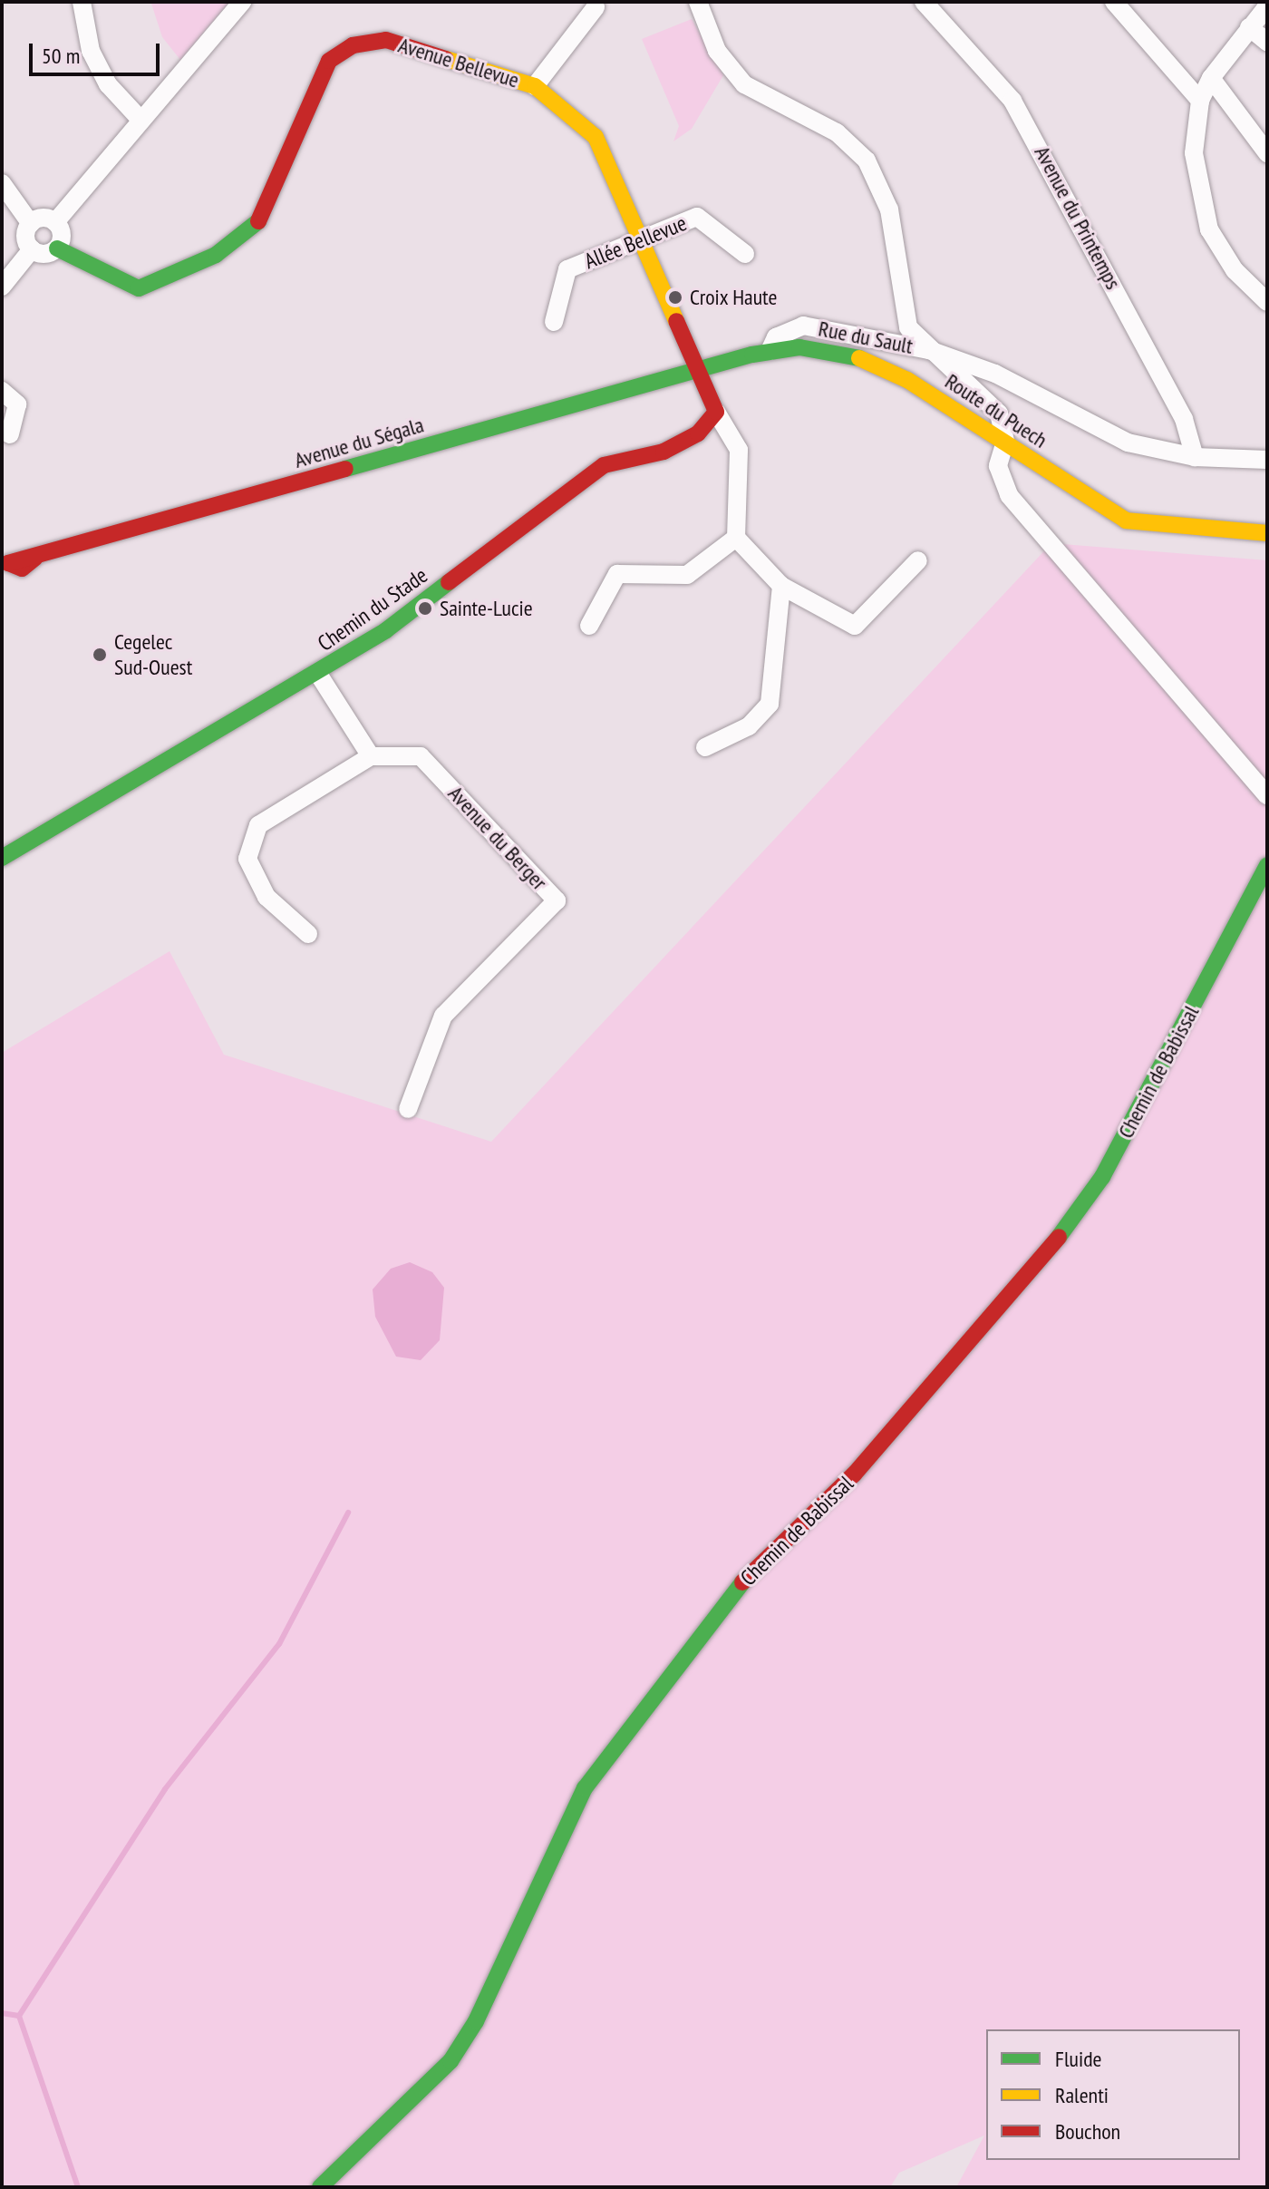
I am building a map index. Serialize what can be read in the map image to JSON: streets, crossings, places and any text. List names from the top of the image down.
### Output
{
  "streets": {
    "street": [
      "Avenue Bellevue",
      "Avenue du Printemps",
      "Allée Bellevue",
      "Rue du Sault",
      "Route du Puech",
      "Avenue du Ségala",
      "Chemin du Stade",
      "Avenue du Berger",
      "Chemin de Babissal"
    ]
  },
  "crossings": [
    ["Avenue Bellevue", "Allée Bellevue"],
    ["Avenue Bellevue", "Route du Puech"],
    ["Avenue Bellevue", "Avenue du Ségala"],
    ["Avenue du Printemps", "Rue du Sault"],
    ["Rue du Sault", "Route du Puech"],
    ["Route du Puech", "Avenue du Ségala"]
  ],
  "places": ["Croix Haute", "Sainte-Lucie", "Cegelec Sud-Ouest"],
  "legend": ["Fluide", "Ralenti", "Bouchon"],
  "scale_bar": "50 m"
}
